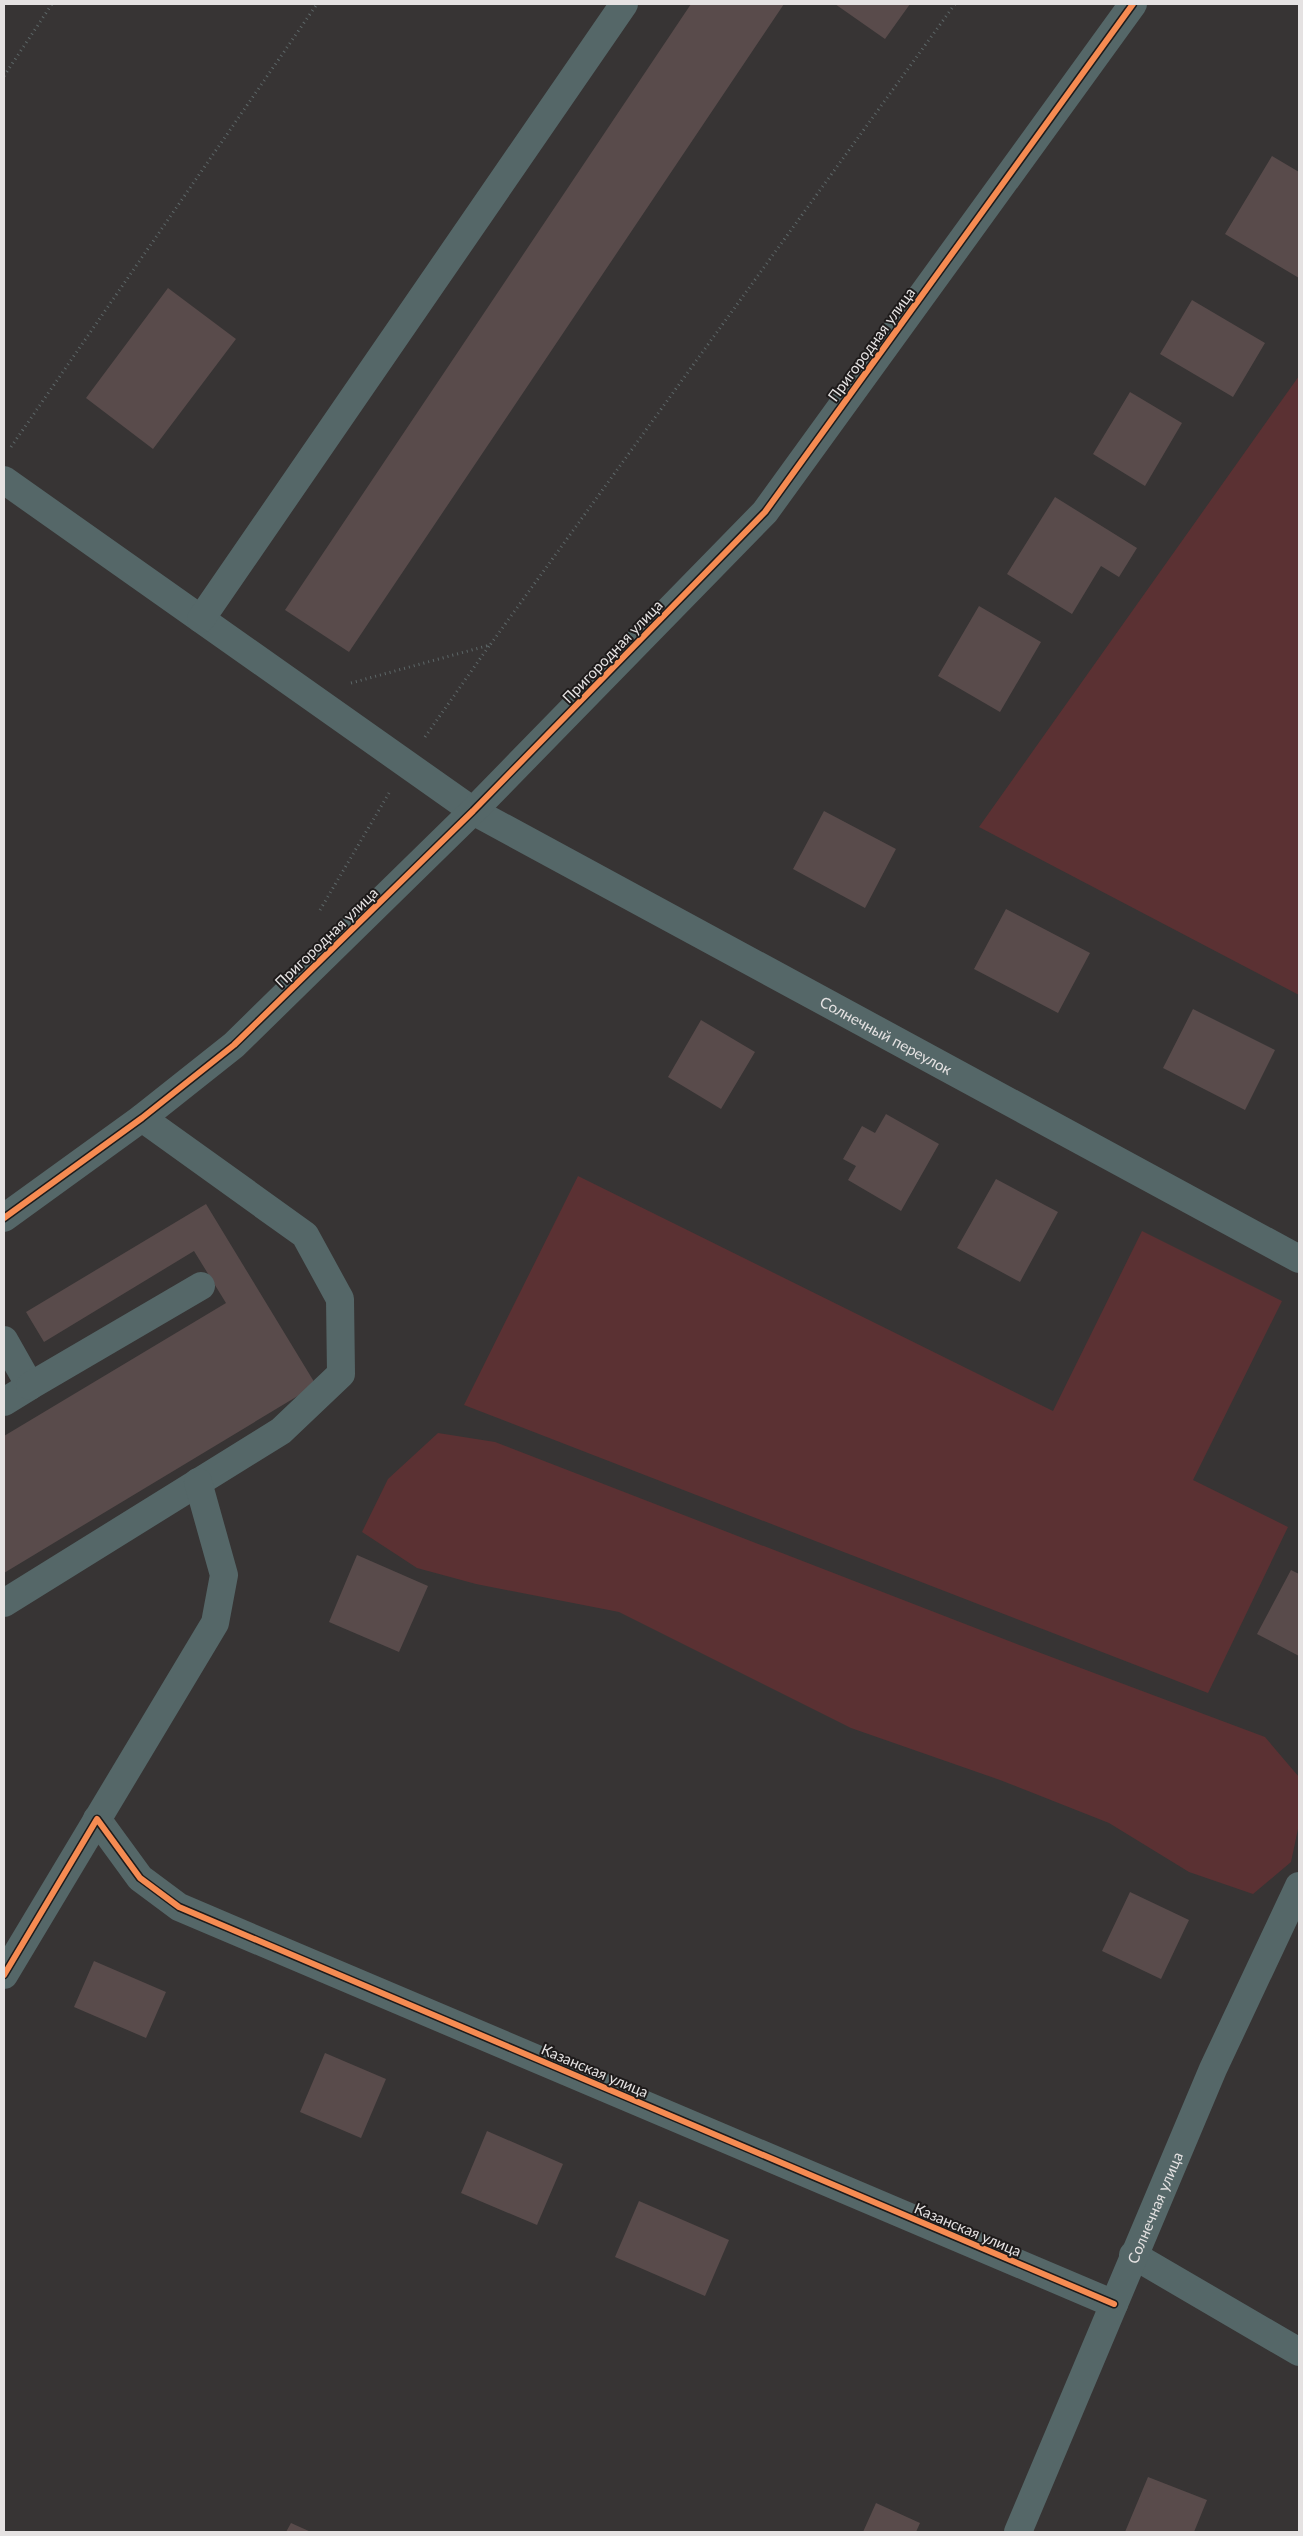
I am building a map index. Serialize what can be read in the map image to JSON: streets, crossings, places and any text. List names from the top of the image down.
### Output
{
  "streets": {
    "street": [
      "Пригородная улица",
      "Солнечный переулок",
      "Казанская улица",
      "Солнечная улица"
    ]
  },
  "crossings": [
    ["Пригородная улица", "Солнечный переулок"],
    ["Казанская улица", "Солнечная улица"]
  ]
}
